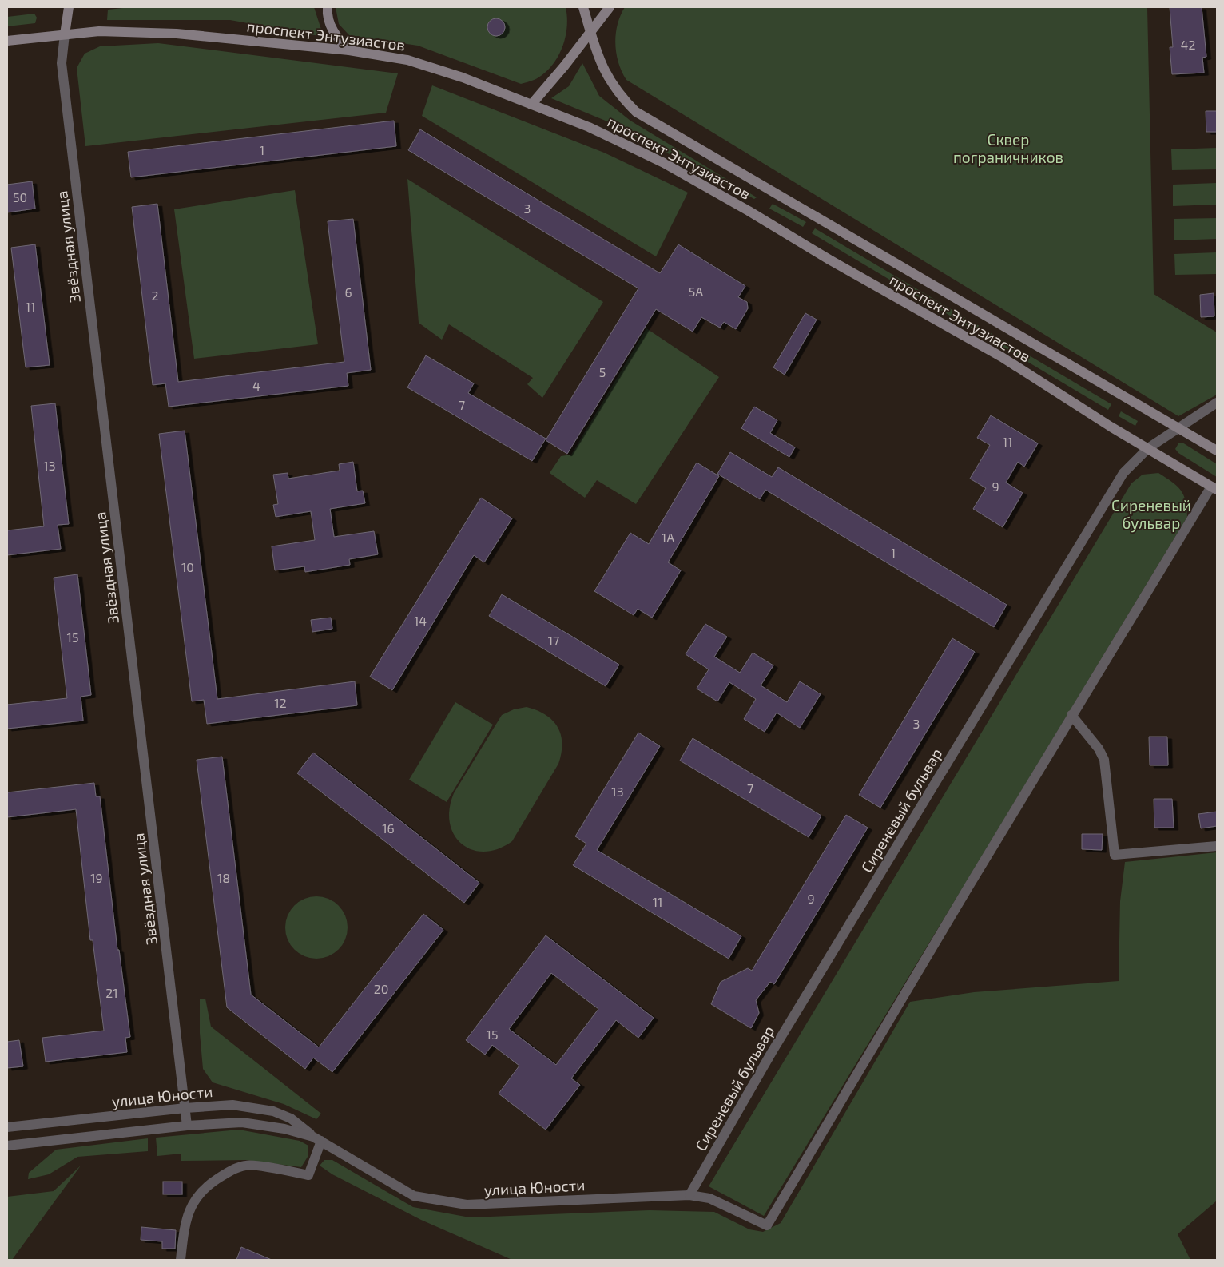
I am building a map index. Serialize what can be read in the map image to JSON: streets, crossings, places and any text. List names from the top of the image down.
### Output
{
  "streets": {
    "main road": ["проспект Энтузиастов", "Звёздная улица"],
    "street": ["Сиреневый бульвар", "улица Юности"]
  },
  "crossings": [
    ["проспект Энтузиастов", "Звёздная улица"],
    ["проспект Энтузиастов", "Сиреневый бульвар"],
    ["Звёздная улица", "улица Юности"],
    ["Сиреневый бульвар", "улица Юности"]
  ],
  "parks": ["Сквер пограничников", "Сиреневый бульвар"],
  "house_numbers": [
    "42",
    "1",
    "50",
    "3",
    "5А",
    "6",
    "2",
    "11",
    "5",
    "4",
    "7",
    "11",
    "13",
    "9",
    "1А",
    "1",
    "10",
    "14",
    "15",
    "17",
    "12",
    "3",
    "7",
    "13",
    "16",
    "19",
    "18",
    "9",
    "11",
    "20",
    "21",
    "15"
  ]
}
